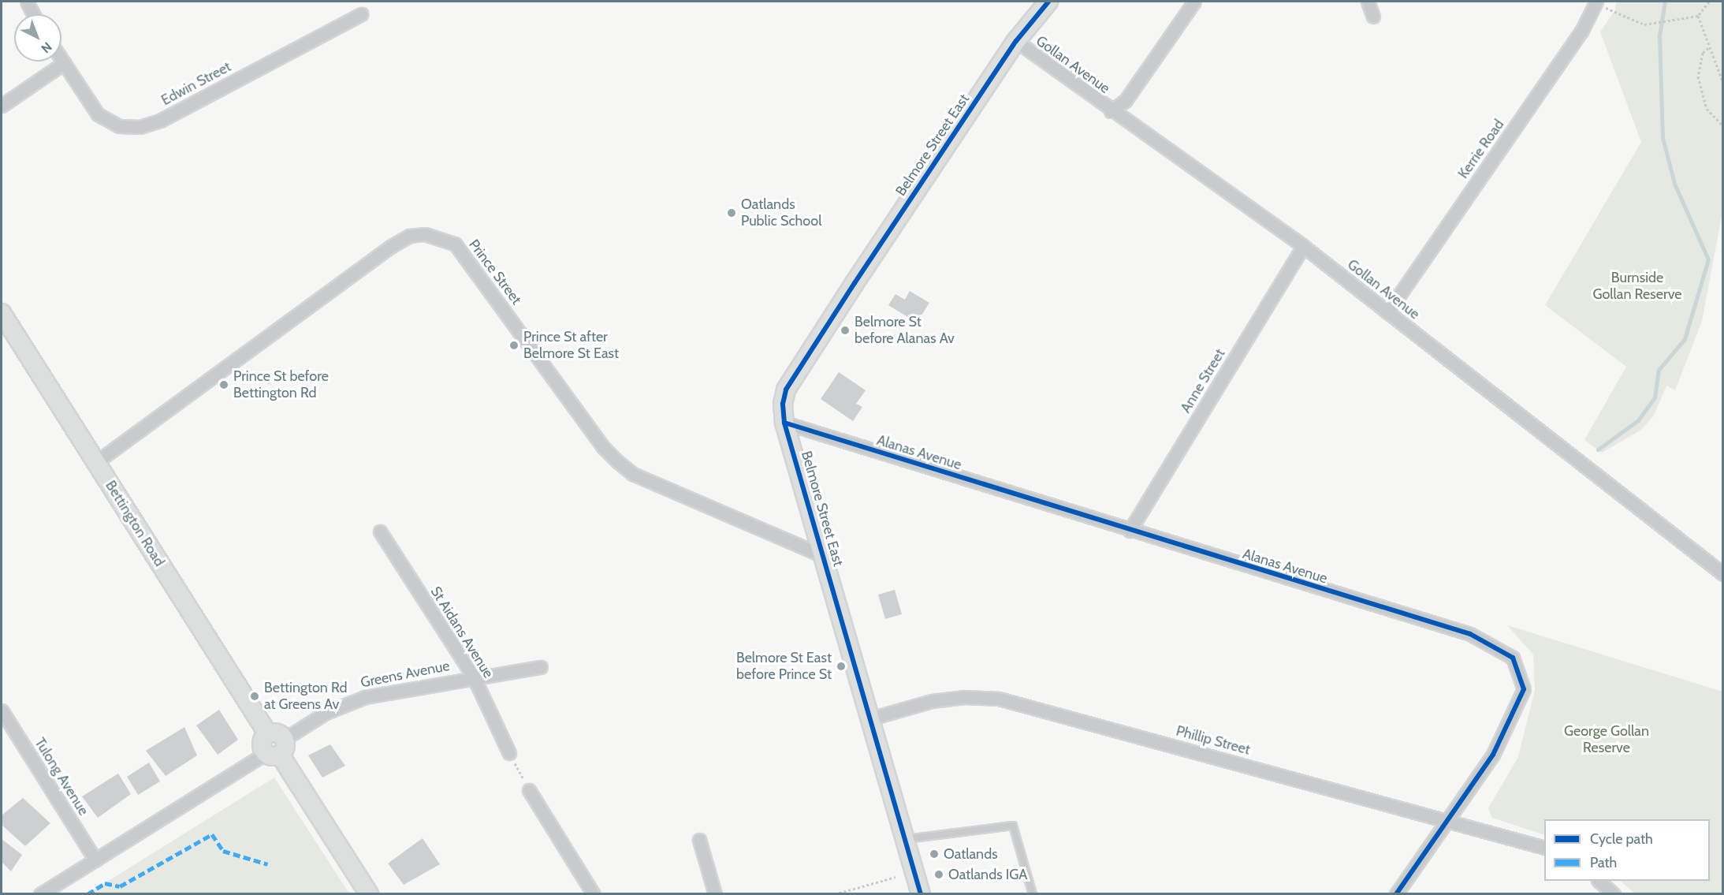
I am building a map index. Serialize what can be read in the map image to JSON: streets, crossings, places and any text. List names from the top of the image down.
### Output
{
  "streets": {
    "street": [
      "Gollan Avenue",
      "Edwin Street",
      "Belmore Street East",
      "Kerrie Road",
      "Prince Street",
      "Anne Street",
      "Alanas Avenue",
      "Bettington Road",
      "St Aidans Avenue",
      "Greens Avenue",
      "Phillip Street",
      "Tulong Avenue"
    ]
  },
  "crossings": [
    ["Gollan Avenue", "Belmore Street East"],
    ["Gollan Avenue", "Kerrie Road"],
    ["Gollan Avenue", "Anne Street"],
    ["Belmore Street East", "Prince Street"],
    ["Belmore Street East", "Alanas Avenue"],
    ["Belmore Street East", "Phillip Street"],
    ["Prince Street", "Bettington Road"],
    ["Anne Street", "Alanas Avenue"],
    ["Alanas Avenue", "Phillip Street"],
    ["Bettington Road", "Greens Avenue"],
    ["St Aidans Avenue", "Greens Avenue"],
    ["Greens Avenue", "Tulong Avenue"]
  ],
  "parks": ["Burnside Gollan Reserve", "George Gollan Reserve"],
  "places": [
    "Oatlands Public School",
    "Belmore St before Alanas Av",
    "Prince St after Belmore St East",
    "Prince St before Bettington Rd",
    "Belmore St East before Prince St",
    "Bettington Rd at Greens Av",
    "Oatlands",
    "Oatlands IGA"
  ],
  "legend": ["Cycle path", "Path"],
  "north": "bottom right"
}
